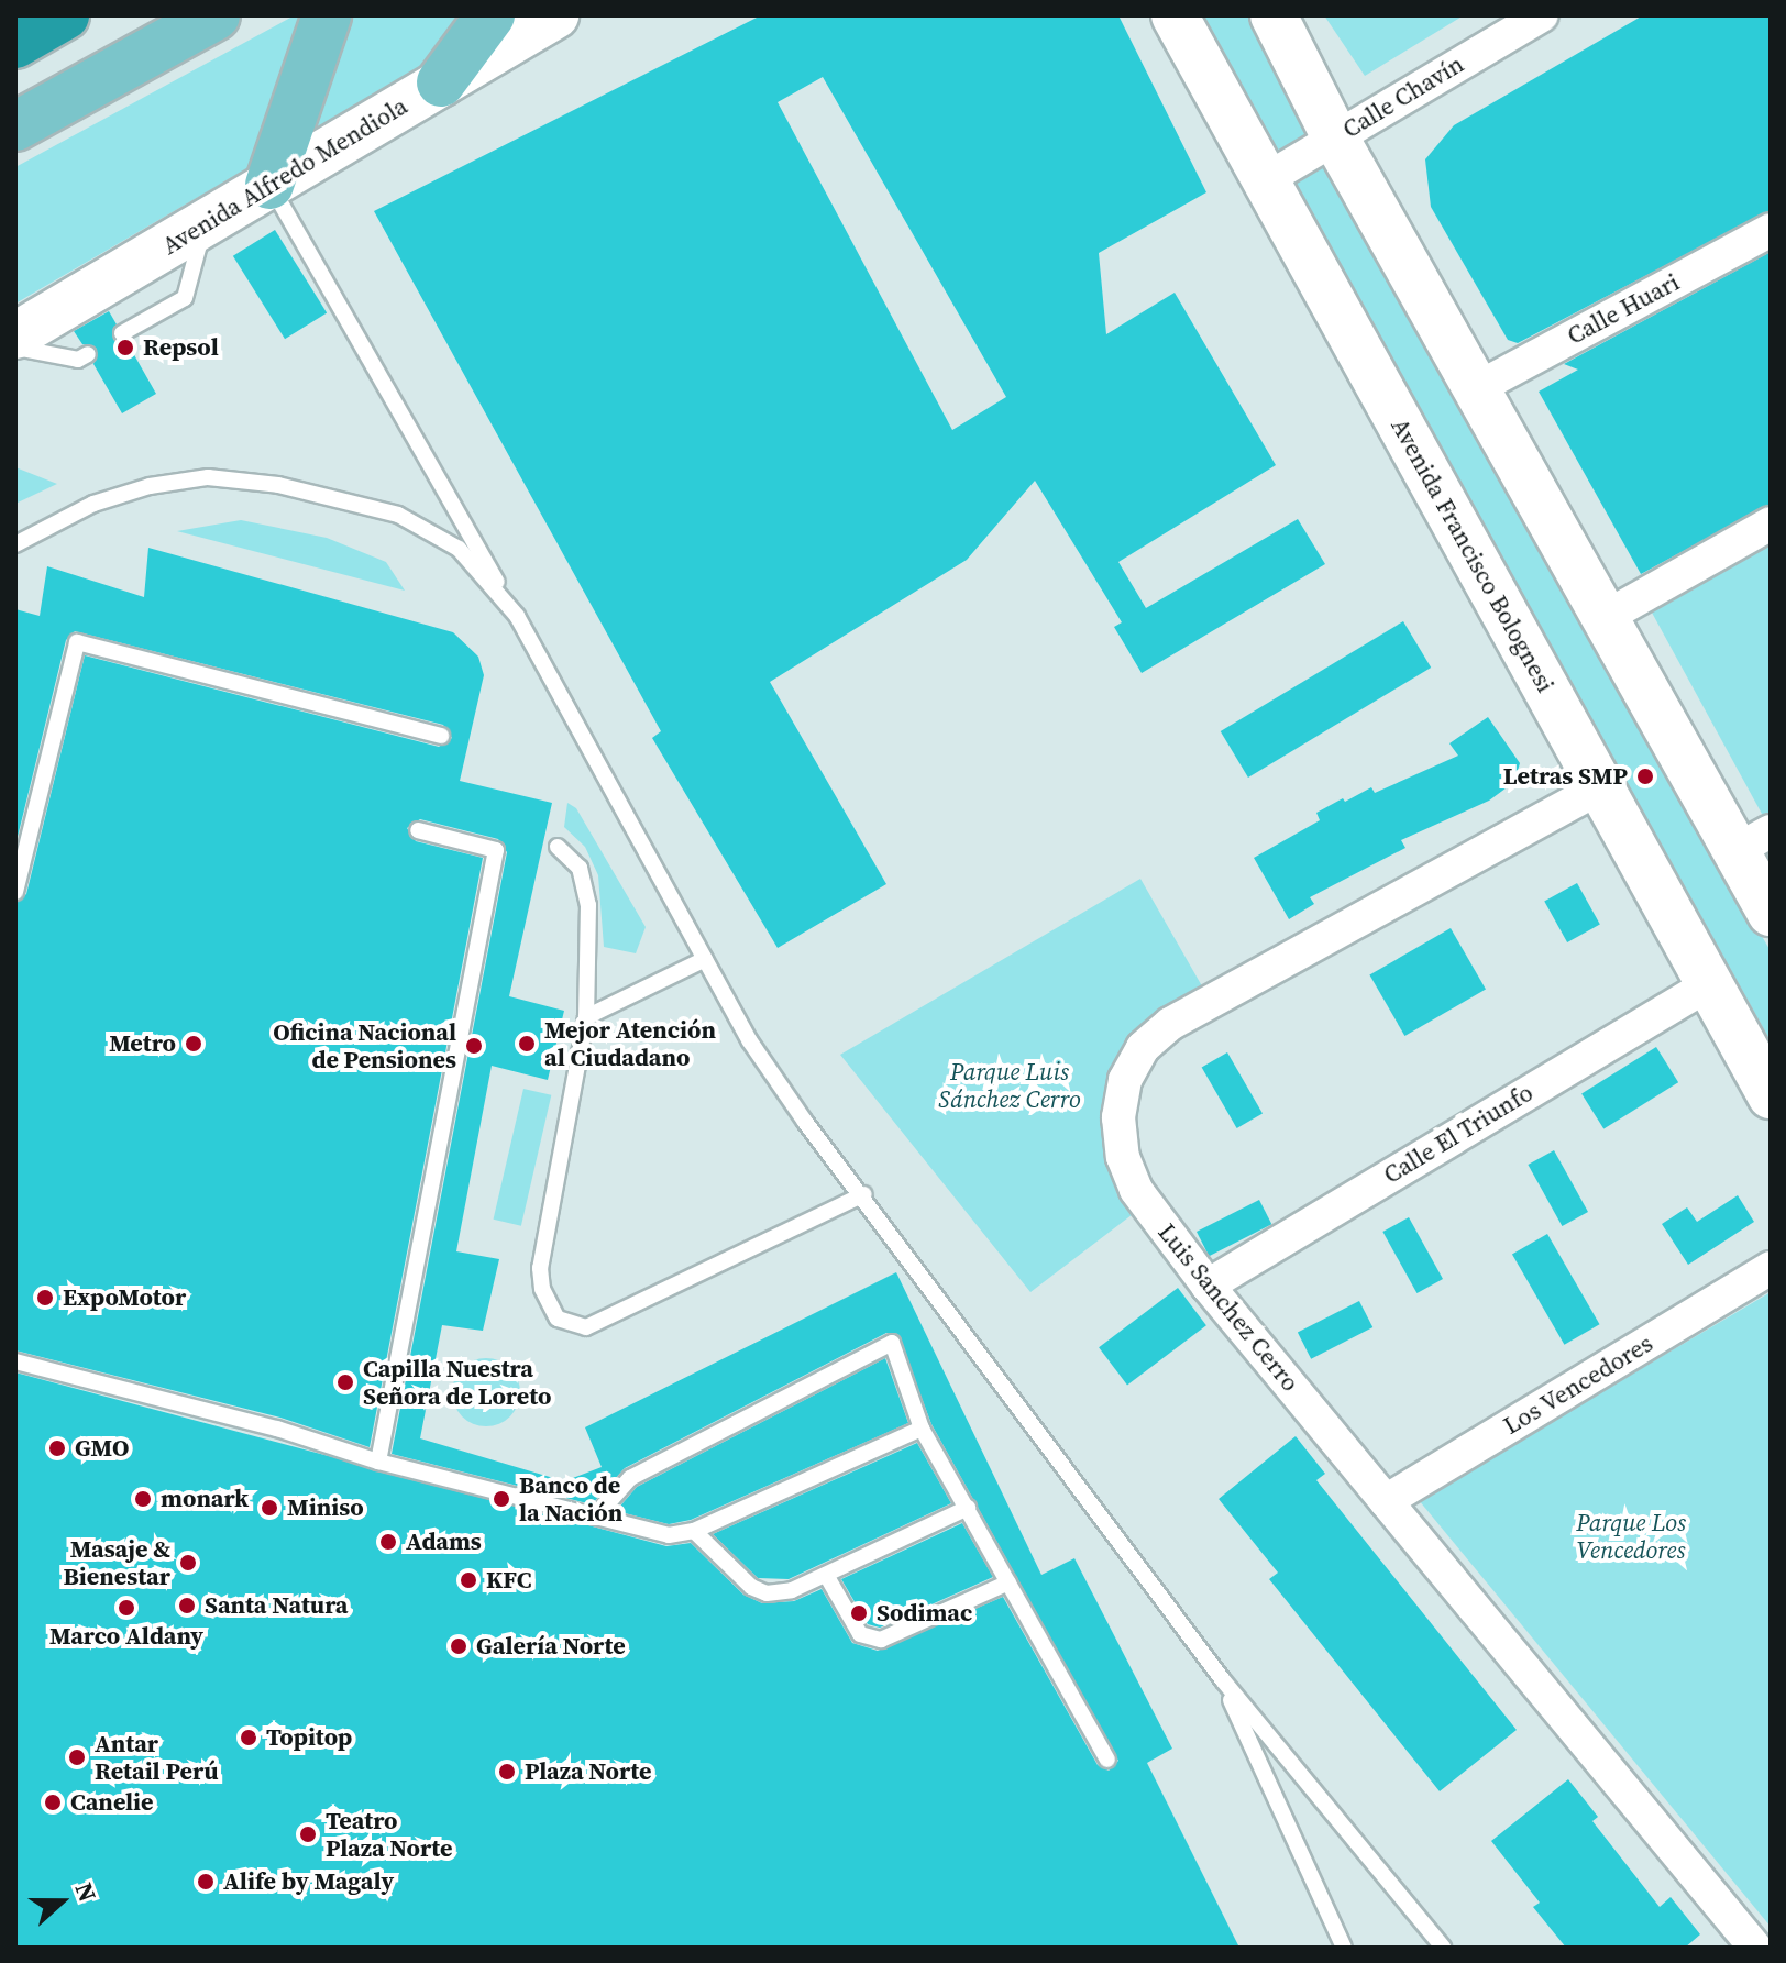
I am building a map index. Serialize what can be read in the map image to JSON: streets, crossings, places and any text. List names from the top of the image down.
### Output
{
  "streets": {
    "main road": ["Avenida Alfredo Mendiola", "Avenida Francisco Bolognesi"],
    "street": [
      "Calle Chavín",
      "Calle Huari",
      "Calle El Triunfo",
      "Luis Sanchez Cerro",
      "Los Vencedores"
    ]
  },
  "crossings": [
    ["Calle Chavín", "Avenida Francisco Bolognesi"],
    ["Avenida Francisco Bolognesi", "Calle El Triunfo"],
    ["Avenida Francisco Bolognesi", "Luis Sanchez Cerro"],
    ["Calle El Triunfo", "Luis Sanchez Cerro"],
    ["Luis Sanchez Cerro", "Los Vencedores"]
  ],
  "parks": ["Parque Luis Sánchez Cerro", "Parque Los Vencedores"],
  "places": [
    "Repsol",
    "Letras SMP",
    "Metro",
    "Mejor Atención al Ciudadano",
    "Oficina Nacional de Pensiones",
    "ExpoMotor",
    "Capilla Nuestra Señora de Loreto",
    "GMO",
    "monark",
    "Banco de la Nación",
    "Miniso",
    "Adams",
    "Masaje & Bienestar",
    "KFC",
    "Santa Natura",
    "Marco Aldany",
    "Sodimac",
    "Galería Norte",
    "Topitop",
    "Antar Retail Perú",
    "Plaza Norte",
    "Canelie",
    "Teatro Plaza Norte",
    "Alife by Magaly"
  ],
  "north": "right"
}
